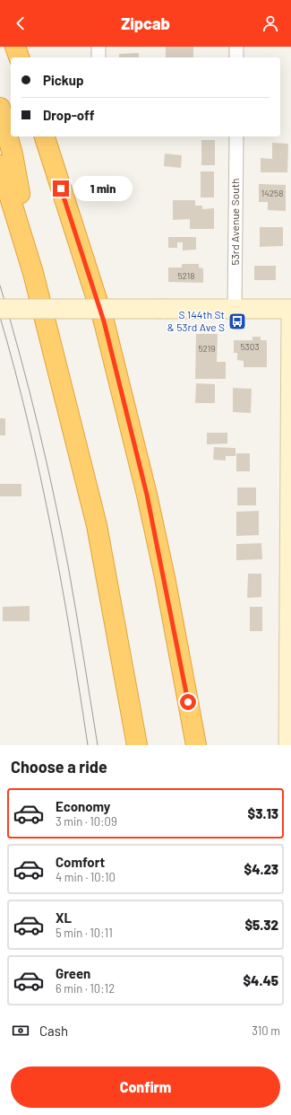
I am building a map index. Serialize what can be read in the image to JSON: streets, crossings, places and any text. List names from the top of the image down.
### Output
{
  "streets": {
    "street": ["53rd Avenue South"]
  },
  "places": {
    "bus stop": ["S 144th St & 53rd Ave S"]
  },
  "house_numbers": [
    "14258",
    "5218",
    "5303",
    "5219"
  ],
  "page": {
    "header": "Zipcab",
    "banner": ["Pickup", "Drop-off"],
    "bubble": "1 min",
    "heading": "Choose a ride",
    "list": [
      {
        "name": "Economy",
        "note": "3 min · 10:09",
        "value": "$3.13"
      },
      {
        "name": "Comfort",
        "note": "4 min · 10:10",
        "value": "$4.23"
      },
      {
        "name": "XL",
        "note": "5 min · 10:11",
        "value": "$5.32"
      },
      {
        "name": "Green",
        "note": "6 min · 10:12",
        "value": "$4.45"
      }
    ],
    "pay": ["Cash", "310 m"],
    "buttons": "Confirm"
  }
}
